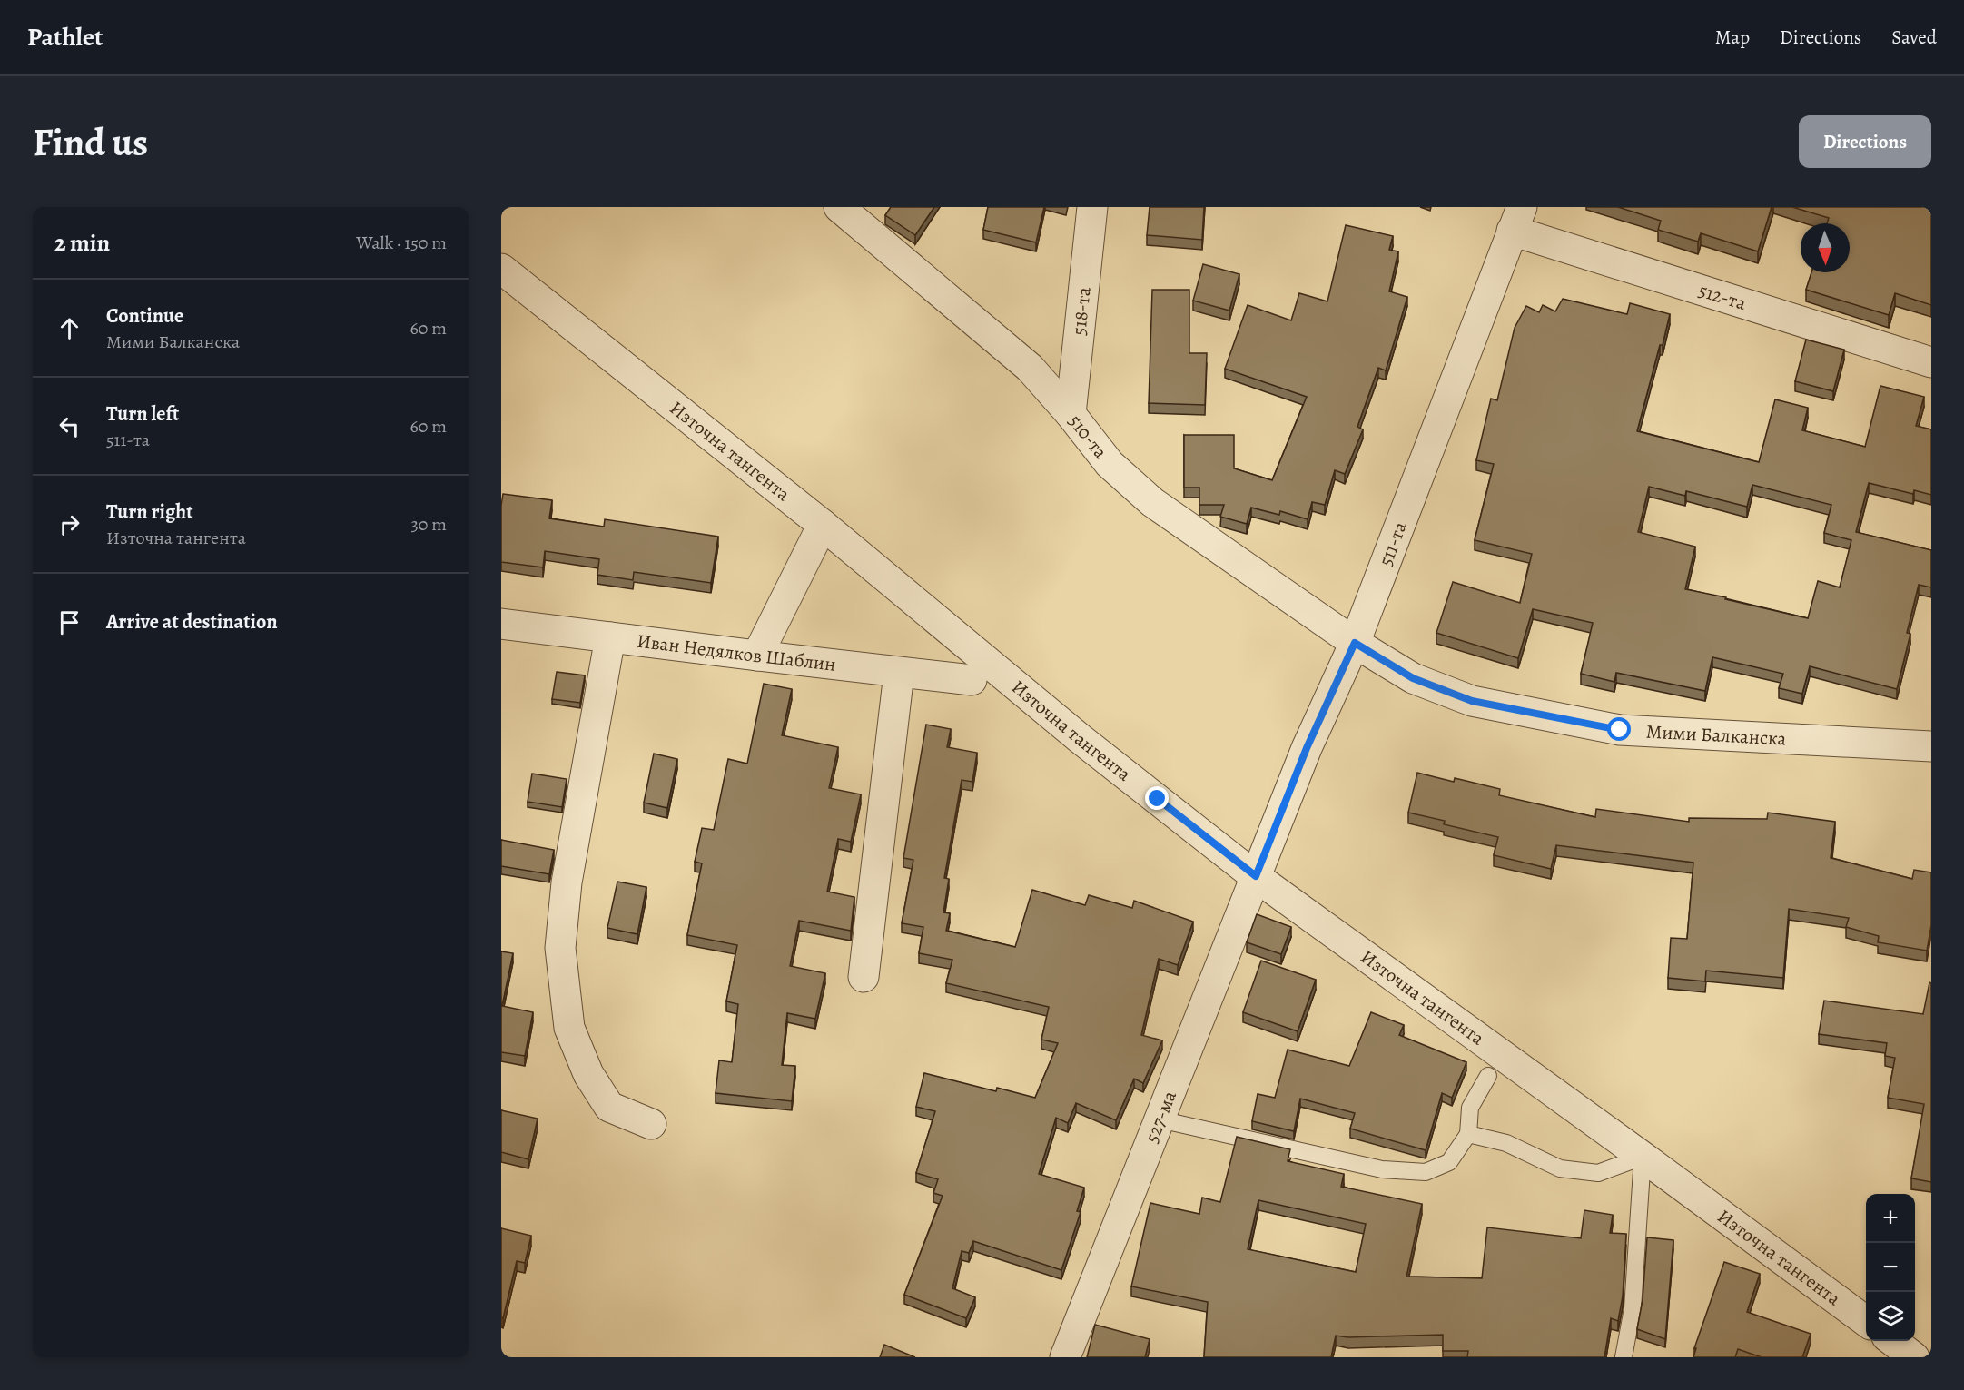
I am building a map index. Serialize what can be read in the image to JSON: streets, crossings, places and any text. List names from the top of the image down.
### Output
{
  "streets": {
    "street": [
      "512-та",
      "518-та",
      "510-та",
      "Източна тангента",
      "511-та",
      "Иван Недялков Шаблин",
      "Мими Балканска",
      "527-ма"
    ]
  },
  "crossings": [
    ["512-та", "511-та"],
    ["518-та", "510-та"],
    ["510-та", "511-та"],
    ["510-та", "Мими Балканска"],
    ["Източна тангента", "511-та"],
    ["Източна тангента", "527-ма"],
    ["511-та", "Мими Балканска"],
    ["511-та", "527-ма"]
  ],
  "north": "bottom",
  "page": {
    "header": "Pathlet",
    "nav": ["Map", "Directions", "Saved"],
    "buttons": "Directions",
    "title": "Find us",
    "heading": ["2 min", "Walk · 150 m"],
    "list": [
      ["Continue", "Мими Балканска", "60 m"],
      ["Turn left", "511-та", "60 m"],
      ["Turn right", "Източна тангента", "30 m"],
      "Arrive at destination"
    ],
    "map_buttons": ["+", "−"]
  }
}
